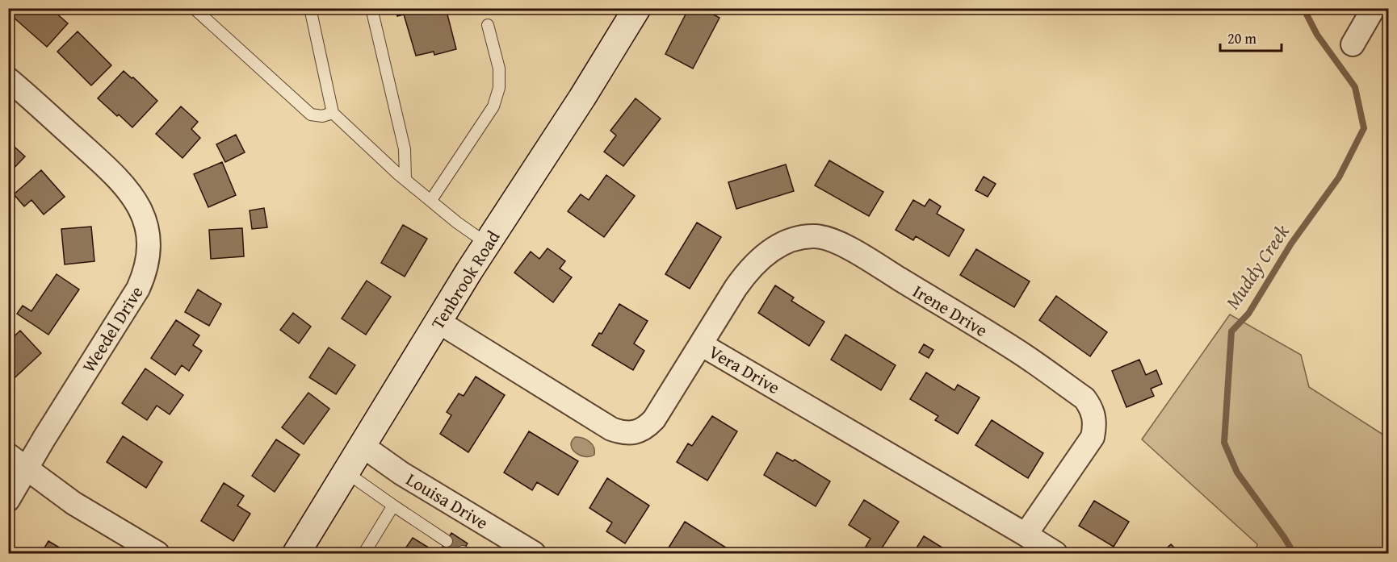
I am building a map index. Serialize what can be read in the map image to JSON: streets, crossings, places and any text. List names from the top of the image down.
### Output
{
  "streets": {
    "street": [
      "Tenbrook Road",
      "Irene Drive",
      "Weedel Drive",
      "Vera Drive",
      "Louisa Drive"
    ]
  },
  "crossings": [
    ["Tenbrook Road", "Vera Drive"],
    ["Tenbrook Road", "Louisa Drive"],
    ["Irene Drive", "Vera Drive"]
  ],
  "water": ["Muddy Creek"],
  "scale_bar": "20 m"
}
